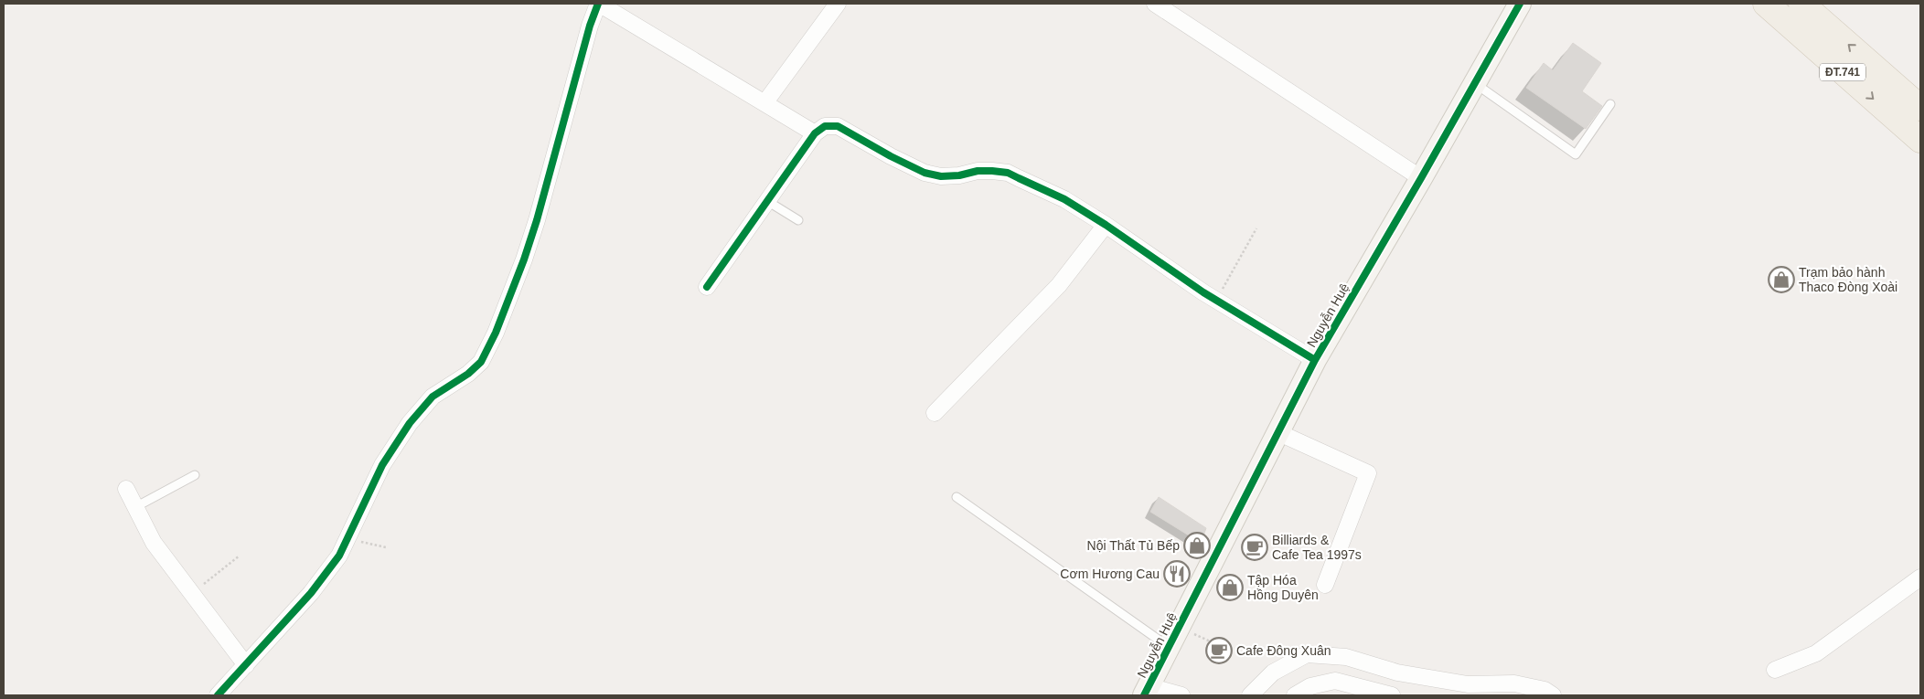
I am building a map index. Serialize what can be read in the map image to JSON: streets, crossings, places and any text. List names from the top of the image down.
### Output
{
  "streets": {
    "main road": ["ĐT.741"],
    "street": ["Nguyễn Huệ"]
  },
  "places": {
    "shop": ["Trạm bảo hành Thaco Đòng Xoài", "Nội Thất Tủ Bếp", "Tập Hóa Hồng Duyên"],
    "cafe": ["Billiards & Cafe Tea 1997s", "Cafe Đông Xuân"],
    "restaurant": ["Cơm Hương Cau"]
  }
}
